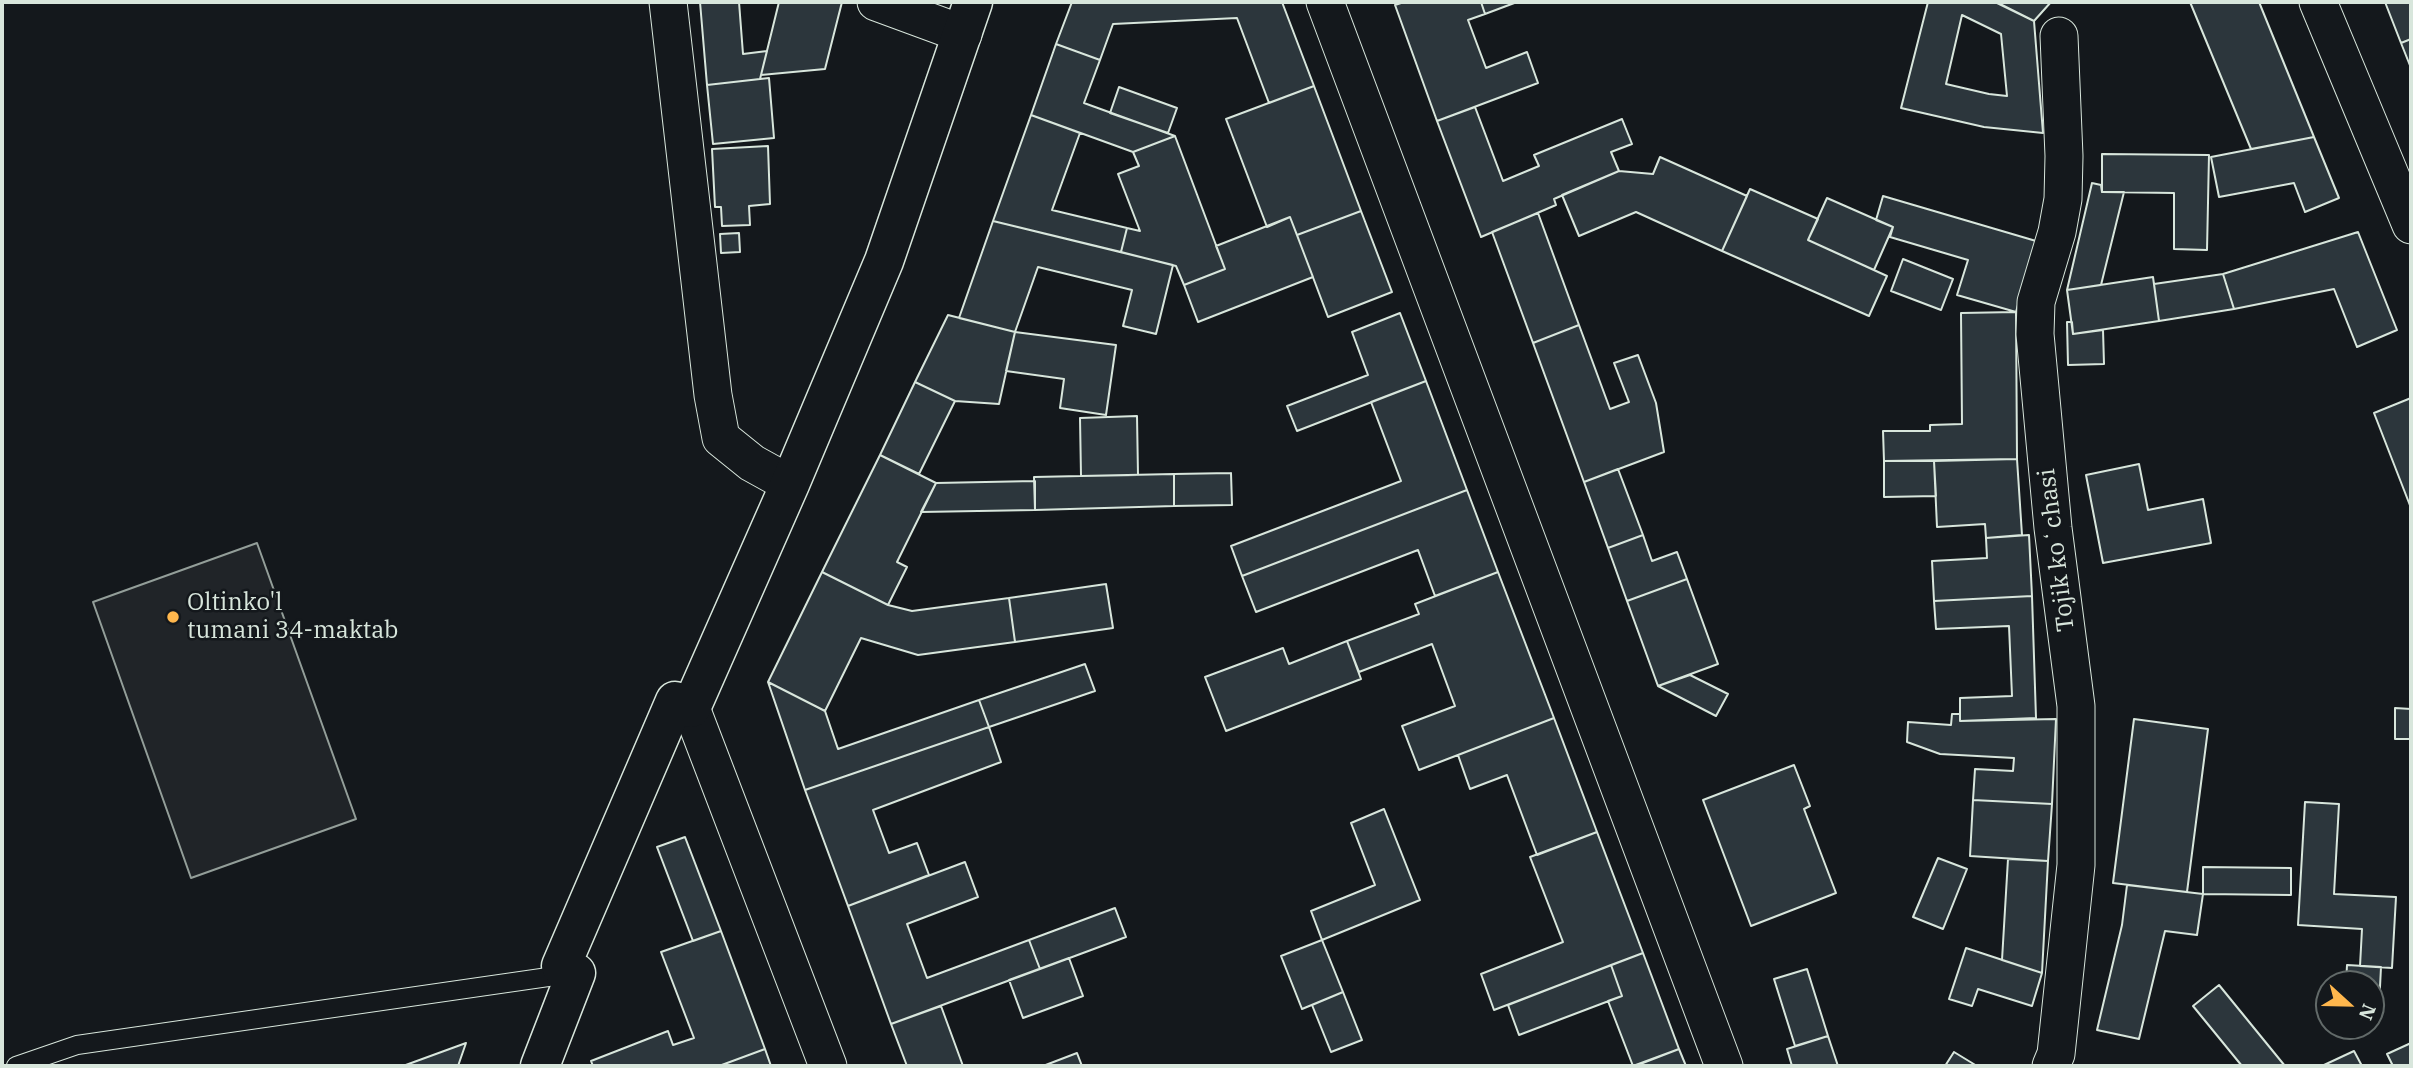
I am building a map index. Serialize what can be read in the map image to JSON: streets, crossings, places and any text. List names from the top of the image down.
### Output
{
  "streets": {
    "street": ["Tojik koʻchasi"]
  },
  "places": ["Oltinko'l tumani 34-maktab"],
  "north": "right"
}
